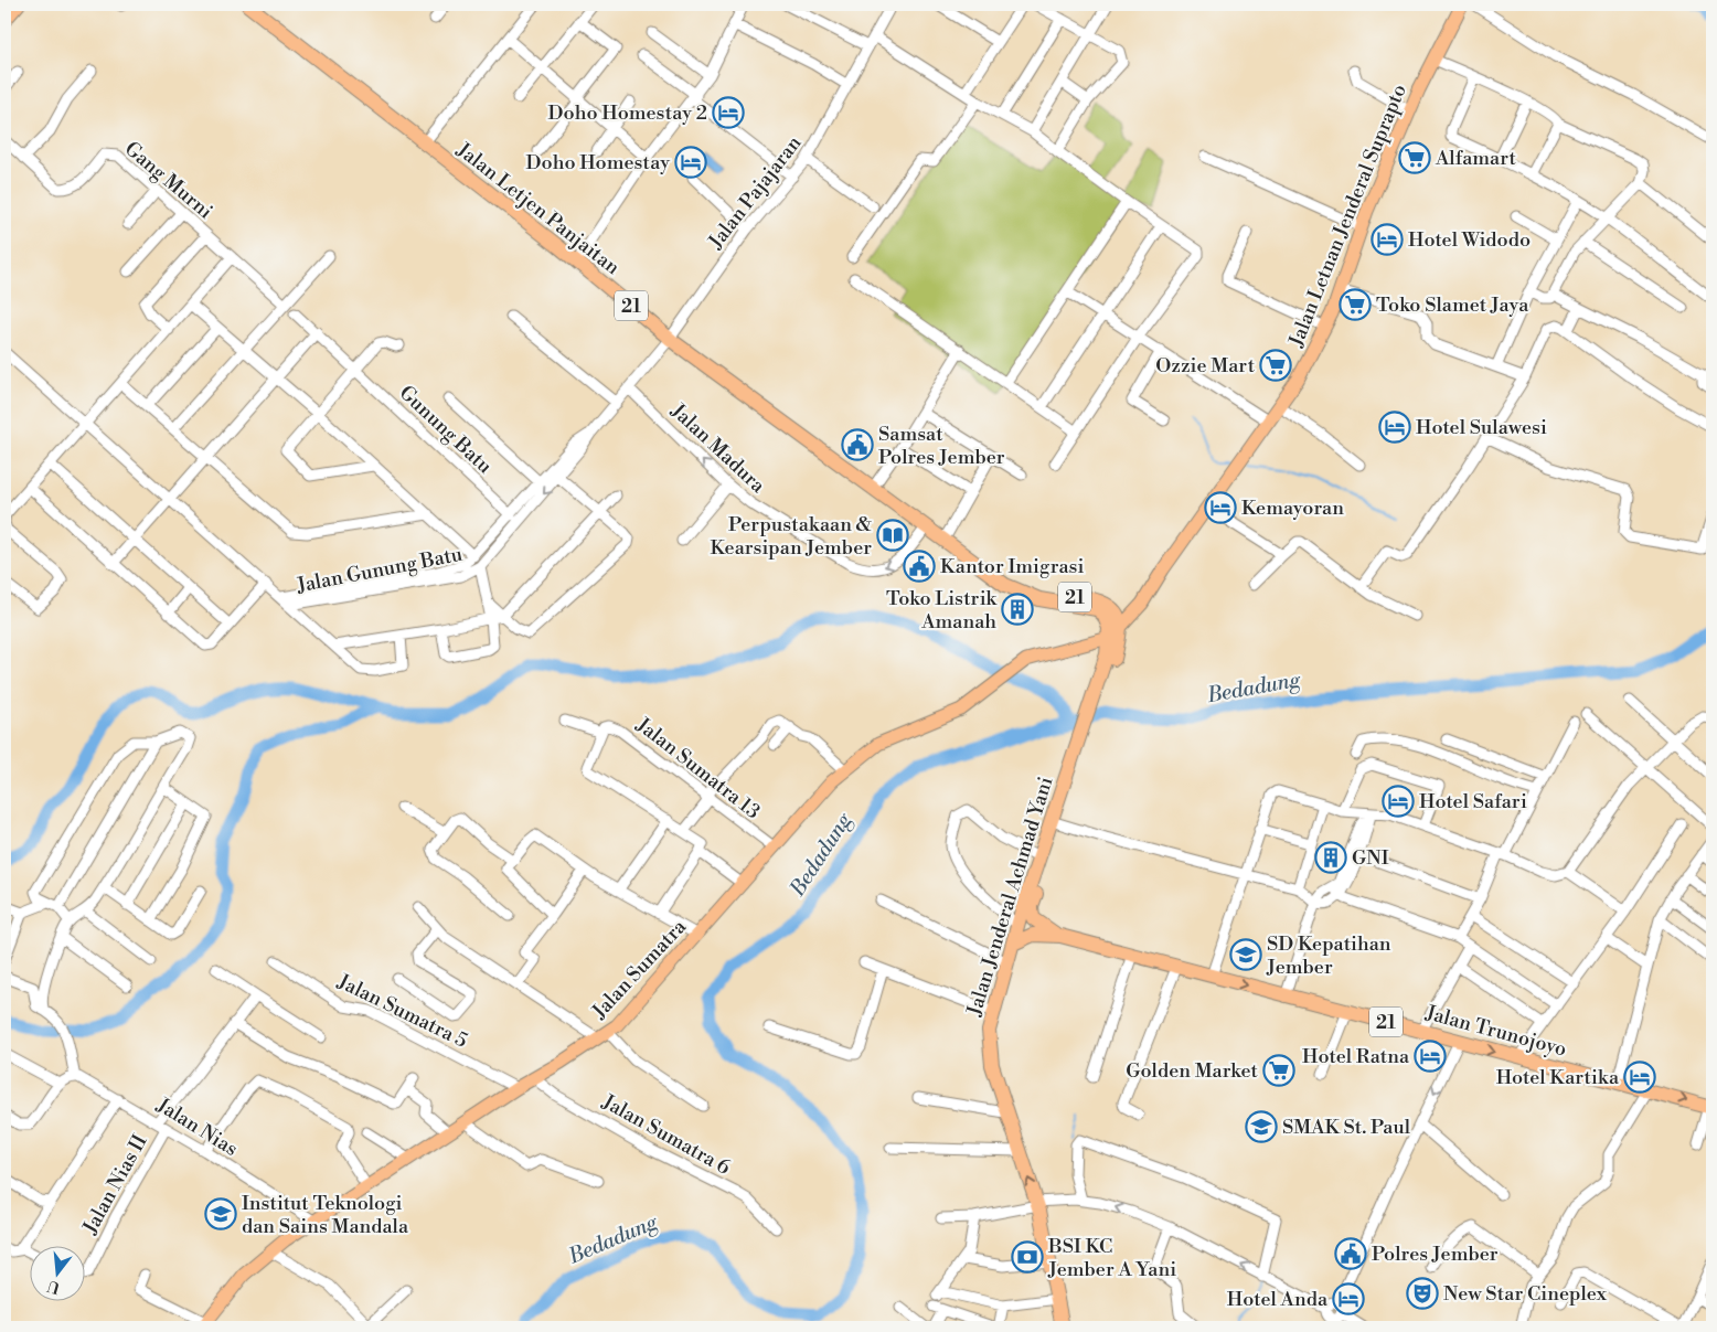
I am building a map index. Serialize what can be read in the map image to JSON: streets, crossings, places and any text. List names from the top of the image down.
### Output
{
  "streets": {
    "highway": [
      "Jalan Letjen Panjaitan",
      "21",
      "Jalan Jenderal Achmad Yani",
      "Jalan Trunojoyo"
    ],
    "main road": ["Jalan Letnan Jenderal Suprapto", "Jalan Sumatra"],
    "street": [
      "Gang Murni",
      "Jalan Pajajaran",
      "Gunung Batu",
      "Jalan Madura",
      "Jalan Gunung Batu",
      "Jalan Sumatra 13",
      "Jalan Sumatra 5",
      "Jalan Nias",
      "Jalan Sumatra 6",
      "Jalan Nias II"
    ]
  },
  "crossings": [
    ["Jalan Pajajaran", "Jalan Letjen Panjaitan"],
    ["Jalan Pajajaran", "Jalan Gunung Batu"],
    ["Jalan Letjen Panjaitan", "21"],
    ["Jalan Letjen Panjaitan", "Jalan Madura"],
    ["Jalan Letjen Panjaitan", "Jalan Gunung Batu"],
    ["Jalan Letnan Jenderal Suprapto", "21"],
    ["Jalan Letnan Jenderal Suprapto", "Jalan Jenderal Achmad Yani"],
    ["Jalan Letnan Jenderal Suprapto", "Jalan Sumatra"],
    ["21", "Jalan Jenderal Achmad Yani"],
    ["21", "Jalan Sumatra"],
    ["Gunung Batu", "Jalan Gunung Batu"],
    ["Jalan Madura", "Jalan Gunung Batu"],
    ["Jalan Sumatra 13", "Jalan Sumatra"],
    ["Jalan Jenderal Achmad Yani", "Jalan Sumatra"],
    ["Jalan Jenderal Achmad Yani", "Jalan Trunojoyo"],
    ["Jalan Sumatra", "Jalan Sumatra 5"],
    ["Jalan Sumatra", "Jalan Nias"],
    ["Jalan Sumatra", "Jalan Sumatra 6"],
    ["Jalan Nias", "Jalan Nias II"]
  ],
  "one_way": ["Jalan Madura"],
  "water": ["Bedadung"],
  "places": {
    "hotel": [
      "Doho Homestay 2",
      "Doho Homestay",
      "Hotel Widodo",
      "Hotel Sulawesi",
      "Kemayoran",
      "Hotel Safari",
      "Hotel Ratna",
      "Hotel Kartika",
      "Hotel Anda"
    ],
    "supermarket": [
      "Alfamart",
      "Toko Slamet Jaya",
      "Ozzie Mart",
      "Golden Market"
    ],
    "public building": ["Samsat Polres Jember", "Kantor Imigrasi", "Polres Jember"],
    "library": ["Perpustakaan & Kearsipan Jember"],
    "building": ["Toko Listrik Amanah", "GNI"],
    "school or university": ["SD Kepatihan Jember", "SMAK St. Paul", "Institut Teknologi dan Sains Mandala"],
    "bank": ["BSI KC Jember A Yani"],
    "theatre": ["New Star Cineplex"]
  },
  "north": "bottom"
}
